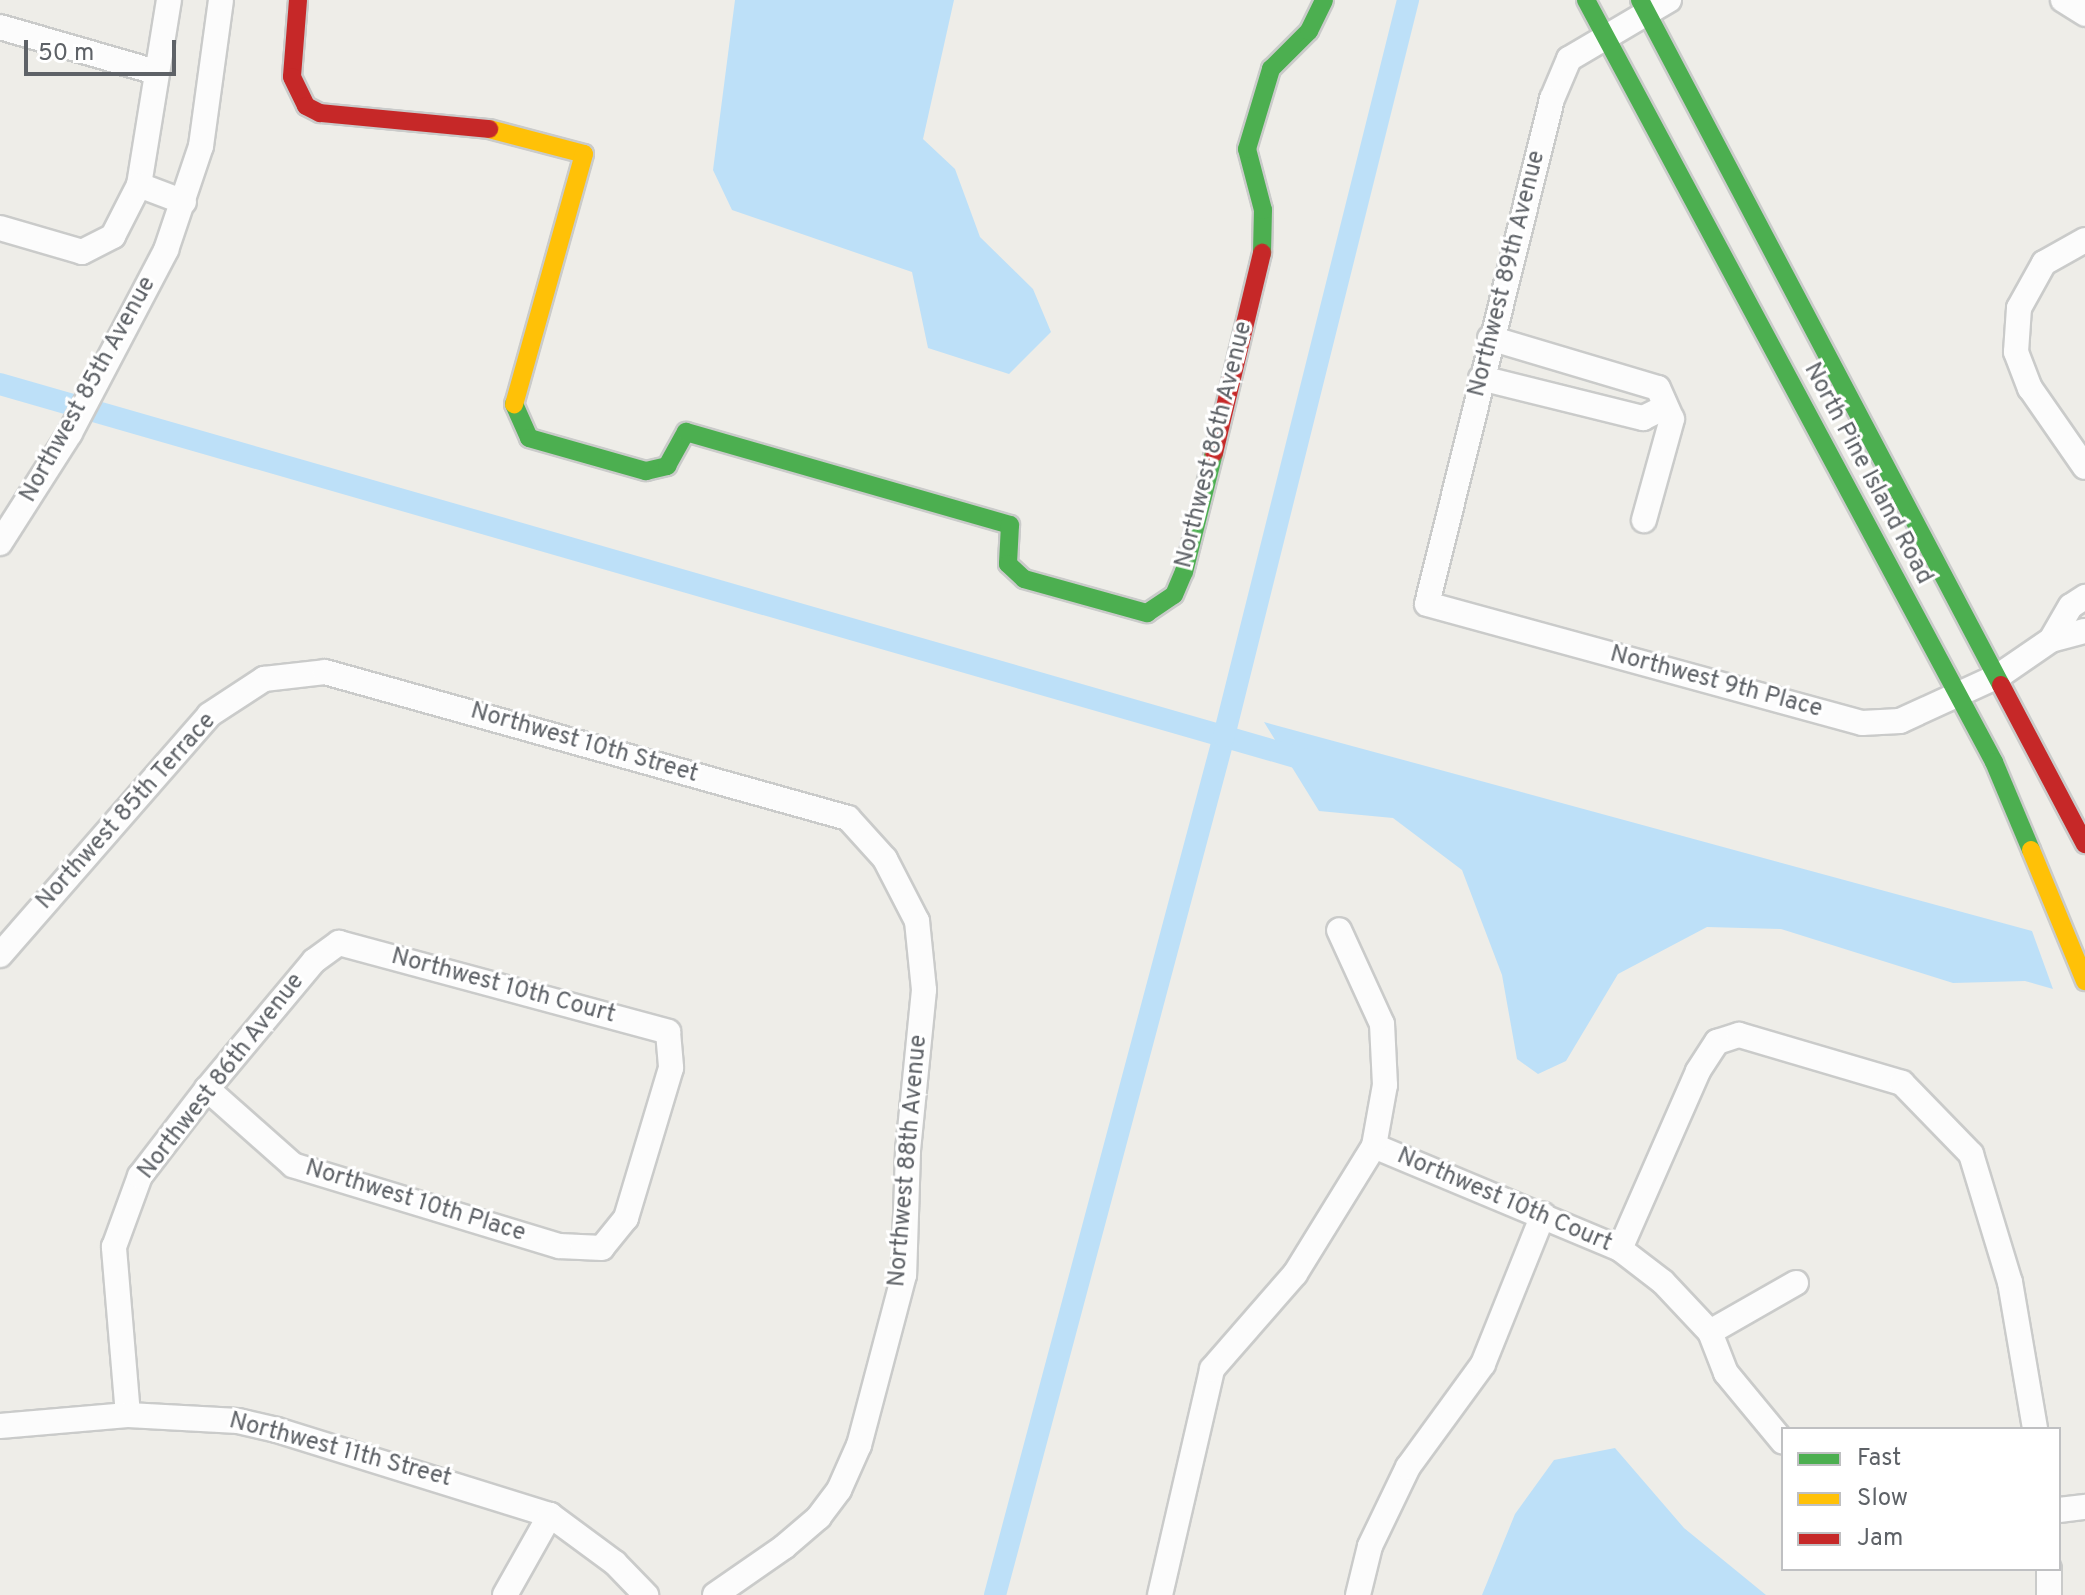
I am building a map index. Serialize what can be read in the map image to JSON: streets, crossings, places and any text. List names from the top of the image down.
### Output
{
  "streets": {
    "street": [
      "Northwest 89th Avenue",
      "Northwest 85th Avenue",
      "Northwest 86th Avenue",
      "North Pine Island Road",
      "Northwest 9th Place",
      "Northwest 10th Street",
      "Northwest 85th Terrace",
      "Northwest 10th Court",
      "Northwest 88th Avenue",
      "Northwest 10th Place",
      "Northwest 11th Street"
    ]
  },
  "crossings": [
    ["Northwest 89th Avenue", "North Pine Island Road"],
    ["Northwest 89th Avenue", "Northwest 9th Place"],
    ["Northwest 86th Avenue", "Northwest 10th Court"],
    ["Northwest 86th Avenue", "Northwest 10th Place"],
    ["Northwest 86th Avenue", "Northwest 11th Street"],
    ["North Pine Island Road", "Northwest 9th Place"],
    ["Northwest 10th Street", "Northwest 85th Terrace"],
    ["Northwest 10th Street", "Northwest 88th Avenue"],
    ["Northwest 10th Court", "Northwest 10th Place"]
  ],
  "legend": ["Fast", "Slow", "Jam"],
  "scale_bar": "50 m"
}
